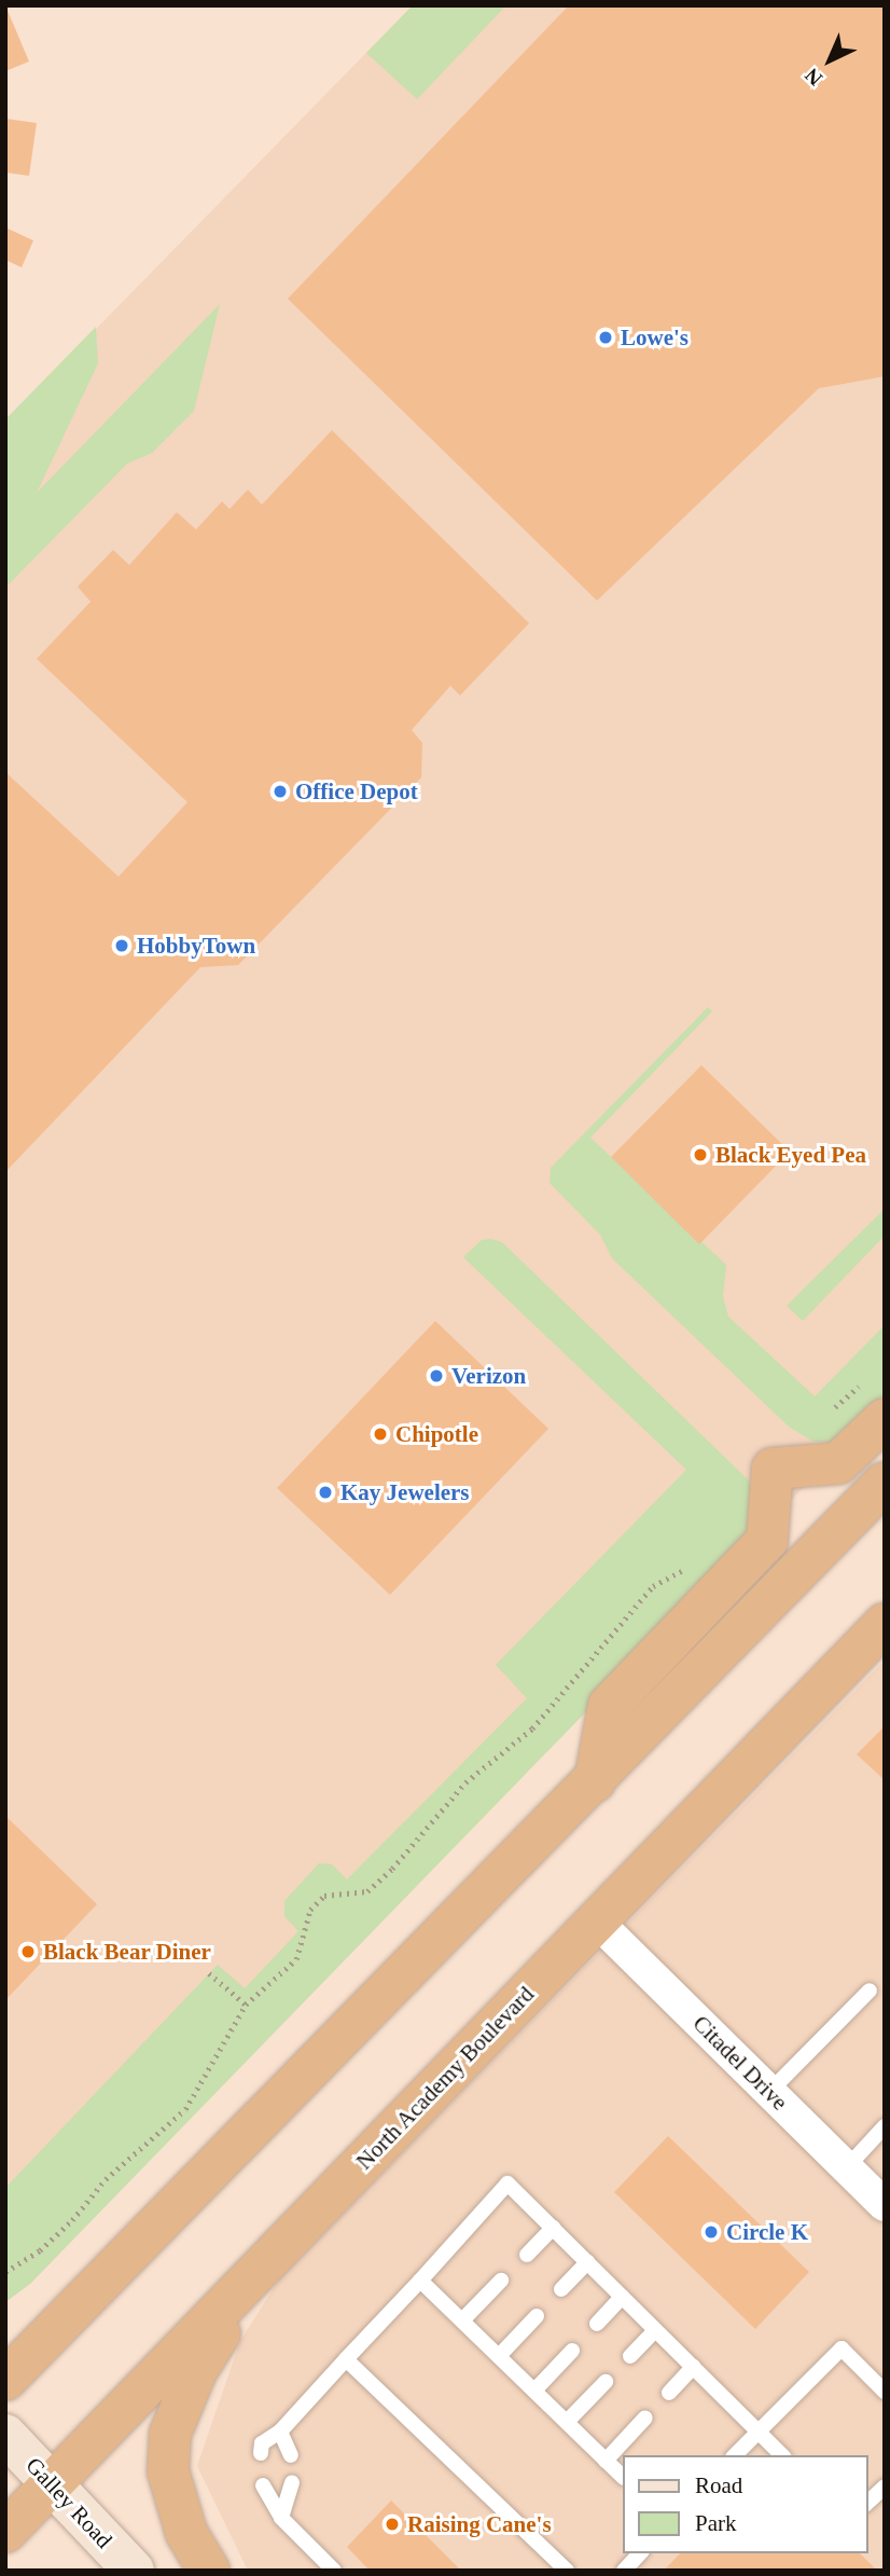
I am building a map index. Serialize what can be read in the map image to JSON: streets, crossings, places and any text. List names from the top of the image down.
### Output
{
  "streets": {
    "highway": ["North Academy Boulevard"],
    "main road": ["Galley Road"],
    "street": ["Citadel Drive"]
  },
  "crossings": [
    ["Citadel Drive", "North Academy Boulevard"],
    ["North Academy Boulevard", "Galley Road"]
  ],
  "places": [
    "Lowe's",
    "Office Depot",
    "HobbyTown",
    "Black Eyed Pea",
    "Verizon",
    "Chipotle",
    "Kay Jewelers",
    "Black Bear Diner",
    "Circle K",
    "Raising Cane's"
  ],
  "legend": ["Road", "Park"],
  "north": "bottom left"
}
